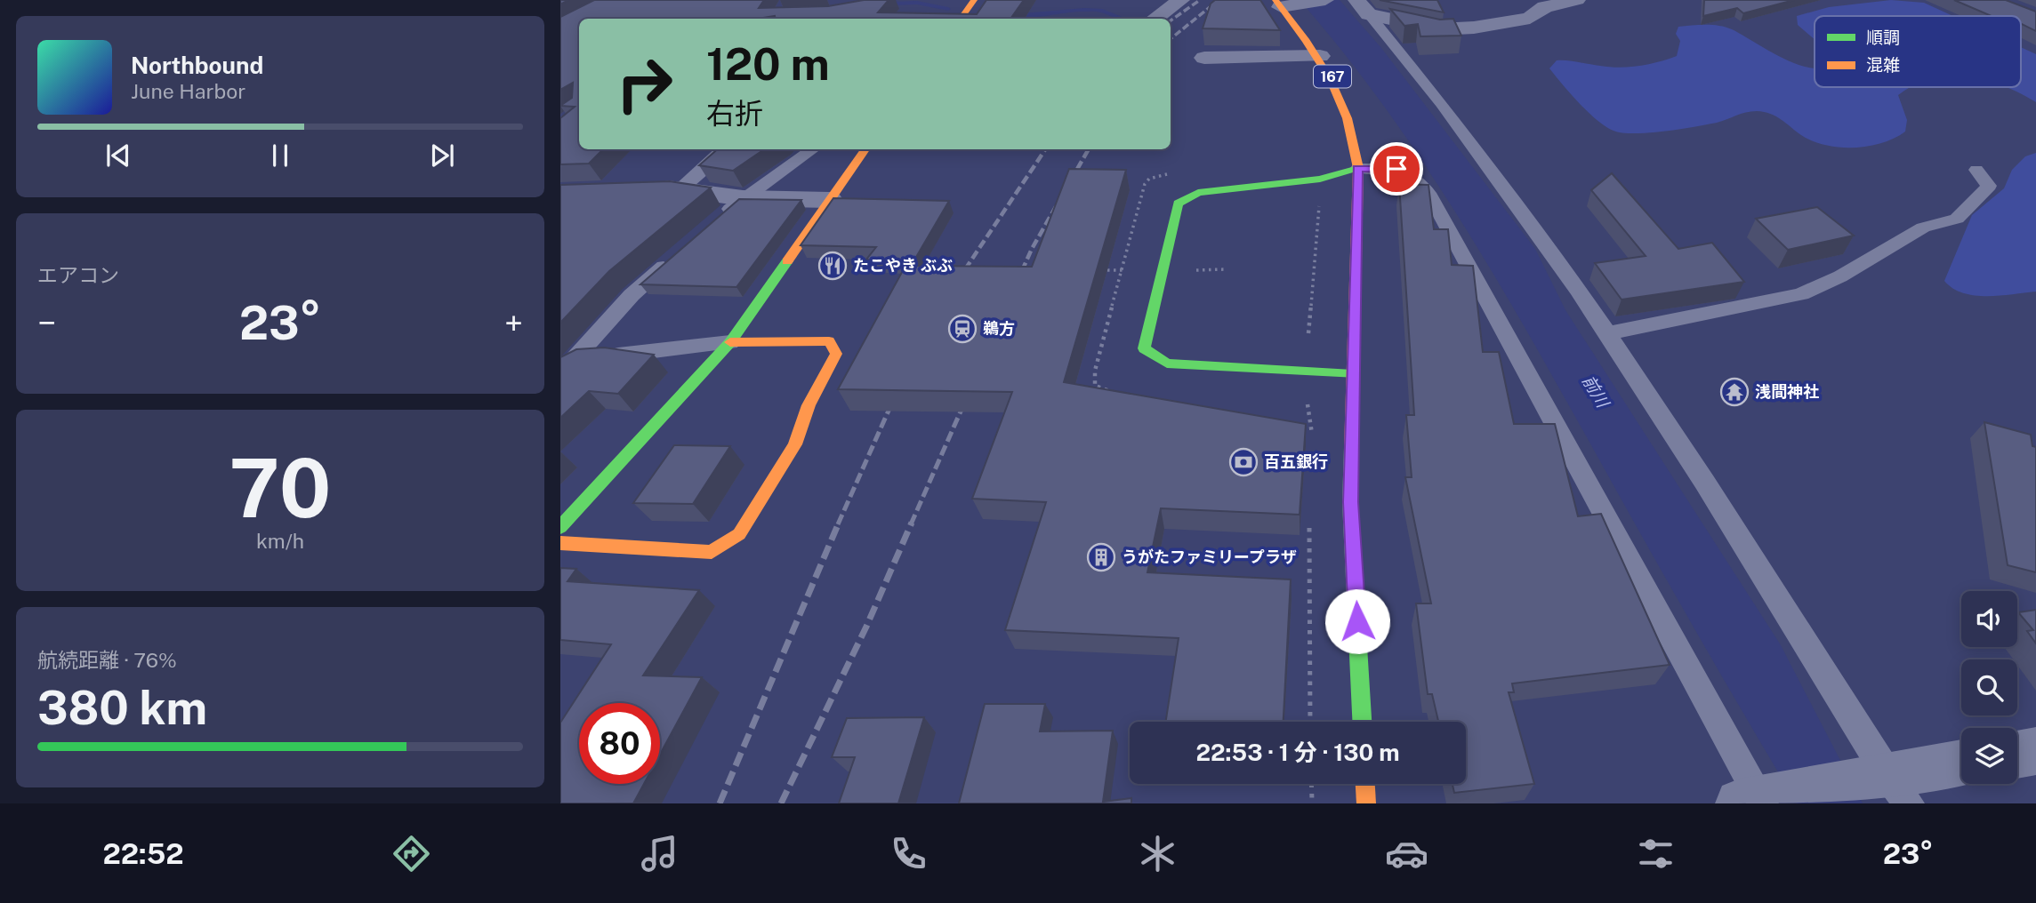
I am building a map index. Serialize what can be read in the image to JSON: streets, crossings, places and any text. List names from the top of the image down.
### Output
{
  "streets": {
    "main road": ["167"]
  },
  "water": ["前川"],
  "places": {
    "restaurant": ["たこやき ぶぶ"],
    "station": ["鵜方"],
    "temple": ["浅間神社"],
    "bank": ["百五銀行"],
    "building": ["うがたファミリープラザ"]
  },
  "legend": ["順調", "混雑"],
  "page": {
    "turn": ["120 m", "右折"],
    "song": ["Northbound", "June Harbor"],
    "tile": [
      "エアコン",
      ["70", "km/h"],
      ["航続距離 · 76%", "380 km"]
    ],
    "heat": ["−", "23°", "+"],
    "limit": "80",
    "trip": "22:53 · 1 分 · 130 m",
    "tabs": ["22:52", "23°"]
  }
}
